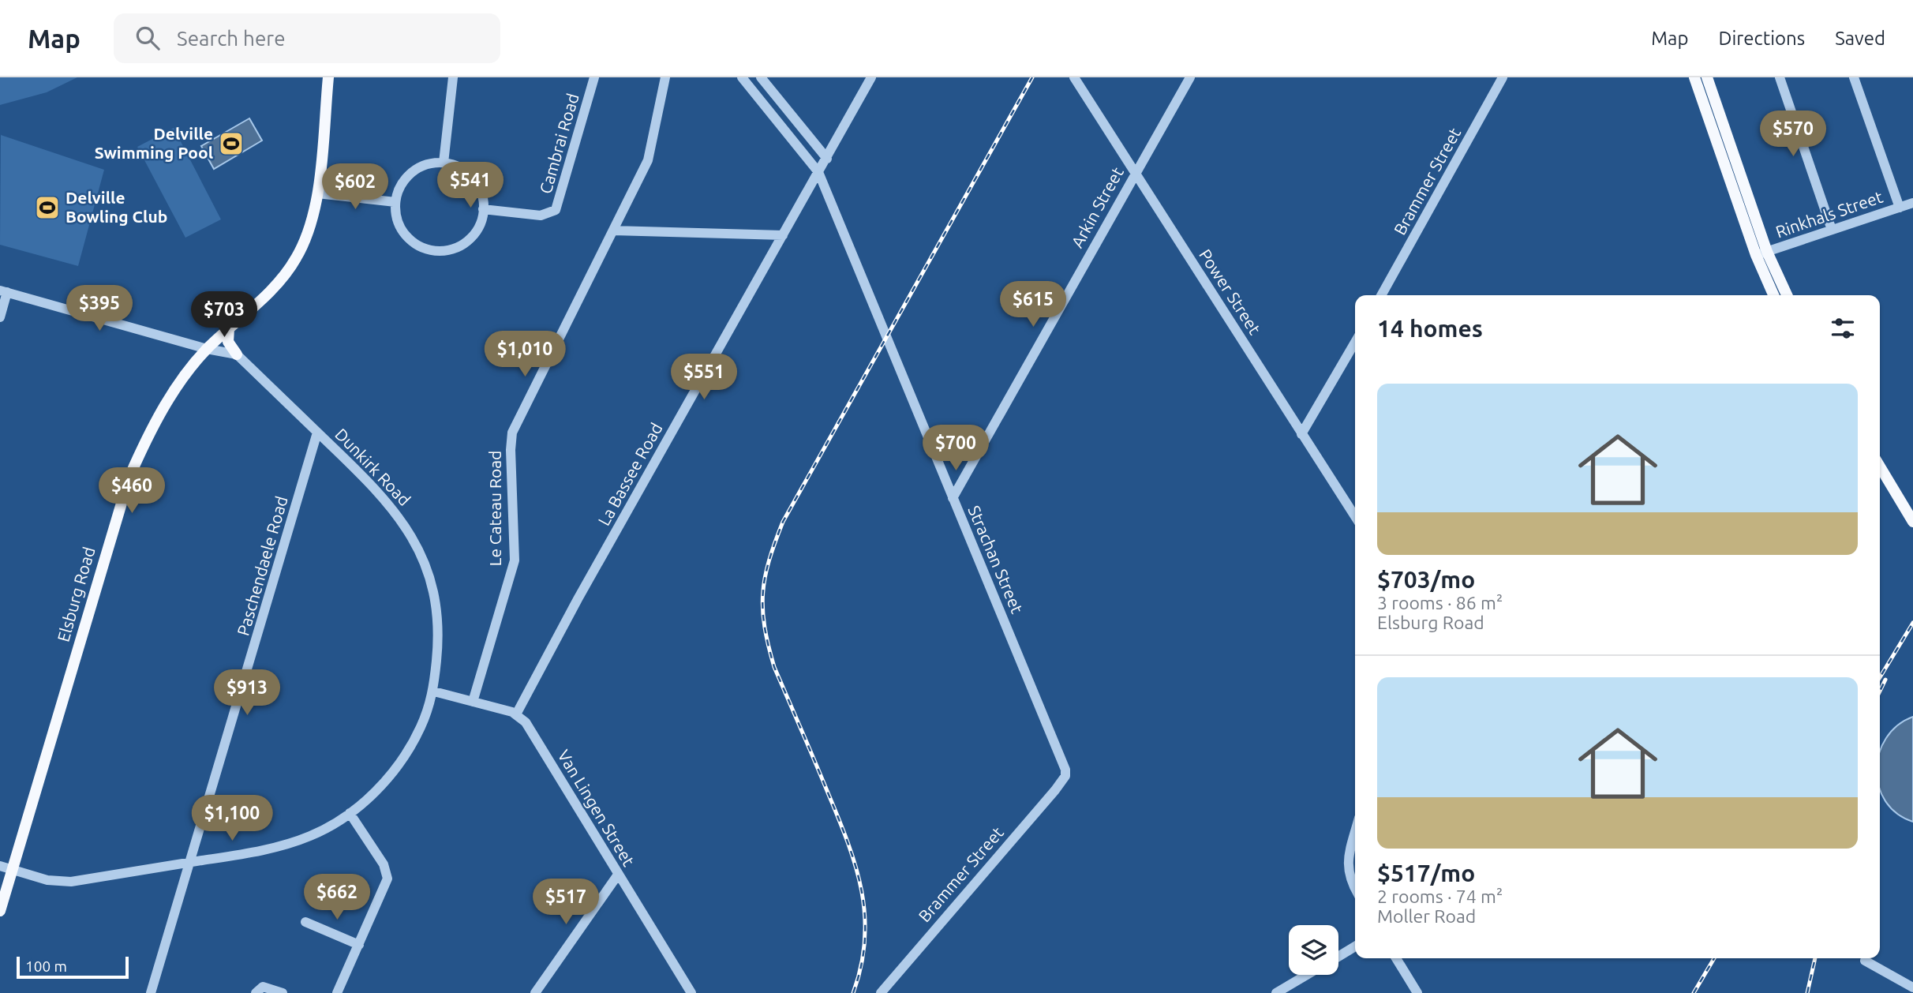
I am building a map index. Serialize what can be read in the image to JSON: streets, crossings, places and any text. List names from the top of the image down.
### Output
{
  "streets": {
    "main road": ["Elsburg Road"],
    "street": [
      "Cambrai Road",
      "Brammer Street",
      "Arkin Street",
      "Rinkhals Street",
      "Power Street",
      "Dunkirk Road",
      "La Bassee Road",
      "Le Cateau Road",
      "Strachan Street",
      "Paschendaele Road",
      "Van Lingen Street"
    ]
  },
  "crossings": [
    ["Brammer Street", "Strachan Street"],
    ["Arkin Street", "Power Street"],
    ["Arkin Street", "Strachan Street"],
    ["Dunkirk Road", "Paschendaele Road"],
    ["Dunkirk Road", "Elsburg Road"],
    ["La Bassee Road", "Strachan Street"],
    ["La Bassee Road", "Van Lingen Street"]
  ],
  "places": {
    "sports": ["Delville Swimming Pool", "Delville Bowling Club"]
  },
  "scale_bar": "100 m",
  "page": {
    "header": "Map",
    "search": "Search here",
    "nav": ["Map", "Directions", "Saved"],
    "price": [
      "$570",
      "$541",
      "$602",
      "$615",
      "$395",
      "$703",
      "$1,010",
      "$551",
      "$700",
      "$460",
      "$913",
      "$1,100",
      "$662",
      "$517"
    ],
    "heading": "14 homes",
    "list": [
      {
        "name": "$703/mo",
        "note": "3 rooms · 86 m² · Elsburg Road"
      },
      {
        "name": "$517/mo",
        "note": "2 rooms · 74 m² · Moller Road"
      }
    ],
    "scale": "100 m"
  }
}
